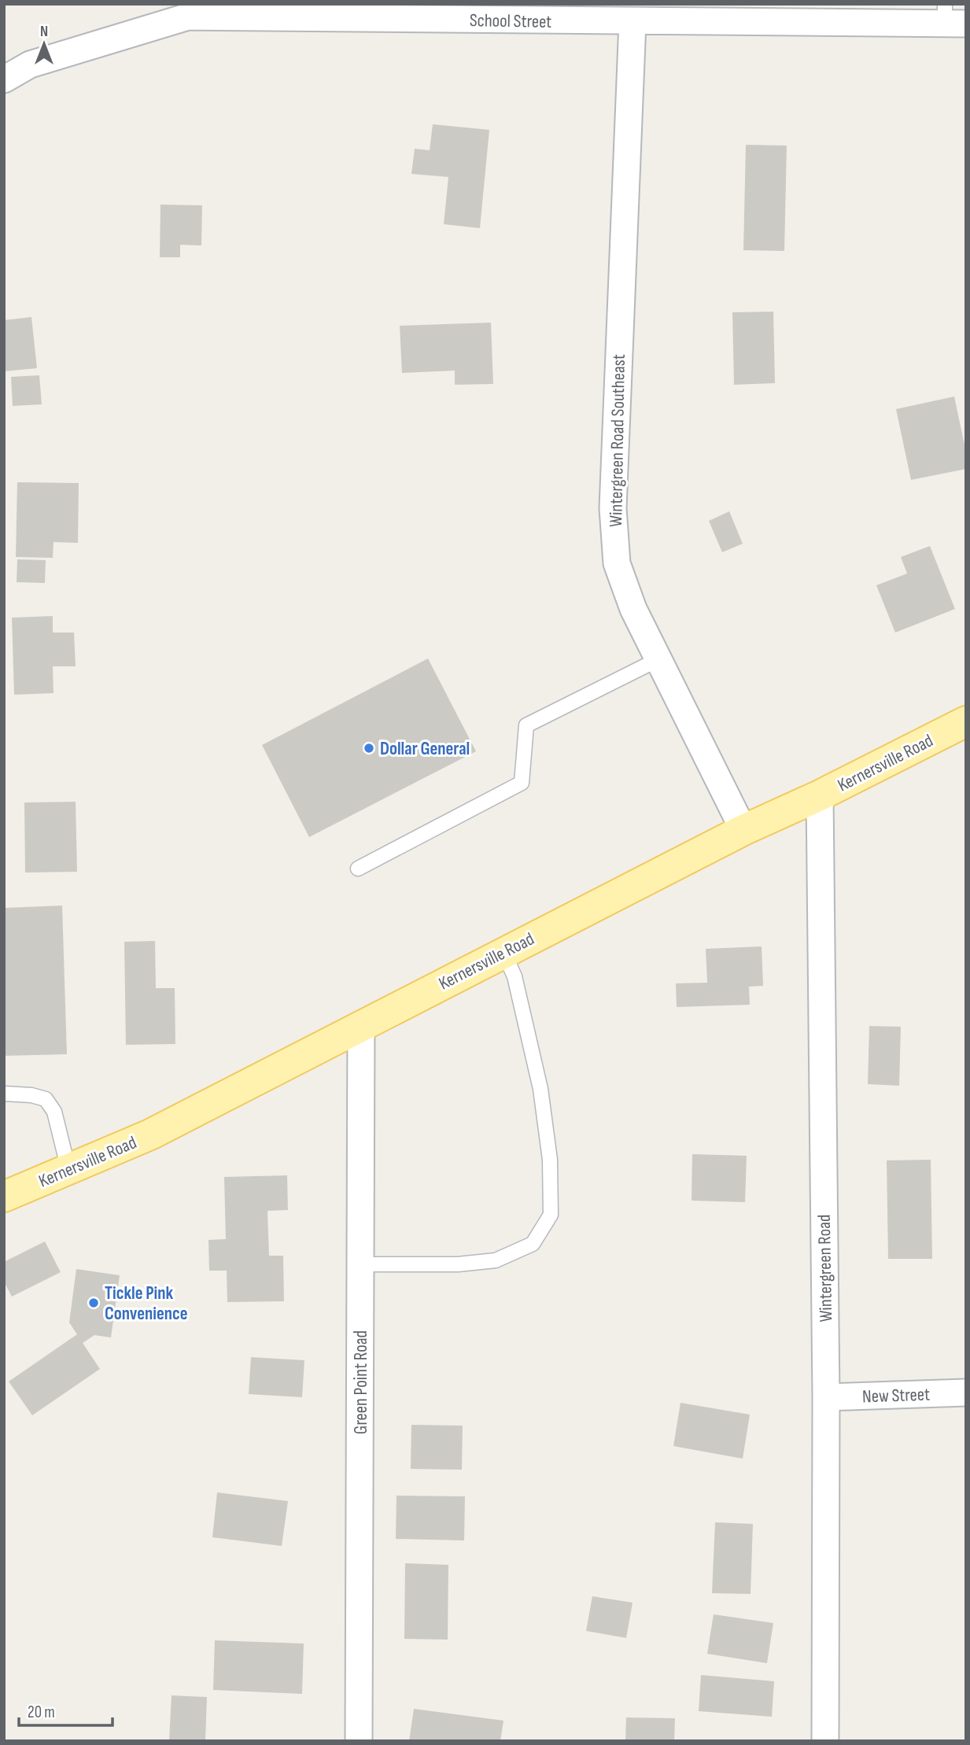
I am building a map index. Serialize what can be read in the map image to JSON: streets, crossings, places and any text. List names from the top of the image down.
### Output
{
  "streets": {
    "main road": ["Kernersville Road"],
    "street": [
      "School Street",
      "Wintergreen Road Southeast",
      "Wintergreen Road",
      "Green Point Road",
      "New Street"
    ]
  },
  "crossings": [
    ["School Street", "Wintergreen Road Southeast"],
    ["Wintergreen Road Southeast", "Kernersville Road"],
    ["Kernersville Road", "Wintergreen Road"],
    ["Kernersville Road", "Green Point Road"],
    ["Wintergreen Road", "New Street"]
  ],
  "places": ["Dollar General", "Tickle Pink Convenience"],
  "scale_bar": "20 m",
  "north": "top"
}
